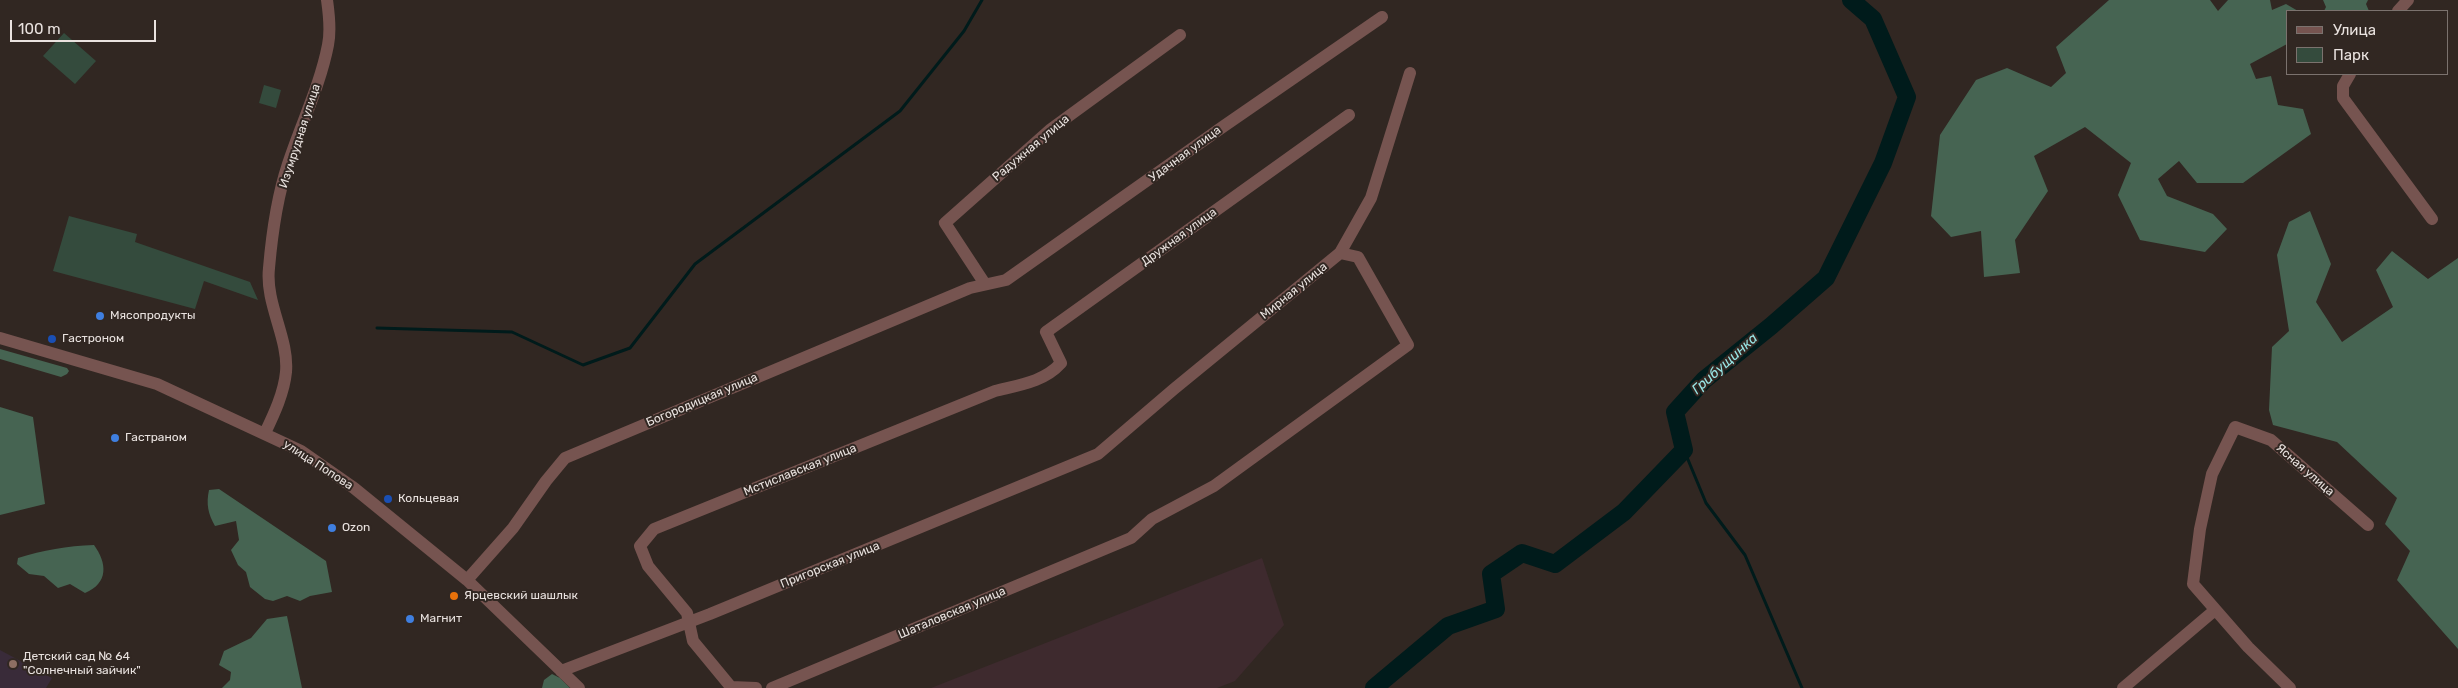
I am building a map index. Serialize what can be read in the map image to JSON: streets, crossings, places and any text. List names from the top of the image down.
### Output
{
  "streets": {
    "street": [
      "Изумрудная улица",
      "Радужная улица",
      "Удачная улица",
      "Дружная улица",
      "Мирная улица",
      "Богородицкая улица",
      "улица Попова",
      "Мстиславская улица",
      "Ясная улица",
      "Пригорская улица",
      "Шаталовская улица"
    ]
  },
  "crossings": [
    ["Изумрудная улица", "улица Попова"],
    ["Радужная улица", "Удачная улица"],
    ["Радужная улица", "Богородицкая улица"],
    ["Удачная улица", "Богородицкая улица"],
    ["Дружная улица", "Мстиславская улица"],
    ["Мирная улица", "Пригорская улица"],
    ["Мирная улица", "Шаталовская улица"],
    ["Богородицкая улица", "улица Попова"],
    ["улица Попова", "Пригорская улица"],
    ["Мстиславская улица", "Пригорская улица"]
  ],
  "water": ["Грибущинка"],
  "places": [
    "Мясопродукты",
    "Гастроном",
    "Гастраном",
    "Кольцевая",
    "Ozon",
    "Ярцевский шашлык",
    "Магнит",
    "Детский сад № 64 \"Солнечный зайчик\""
  ],
  "legend": ["Улица", "Парк"],
  "scale_bar": "100 m"
}
